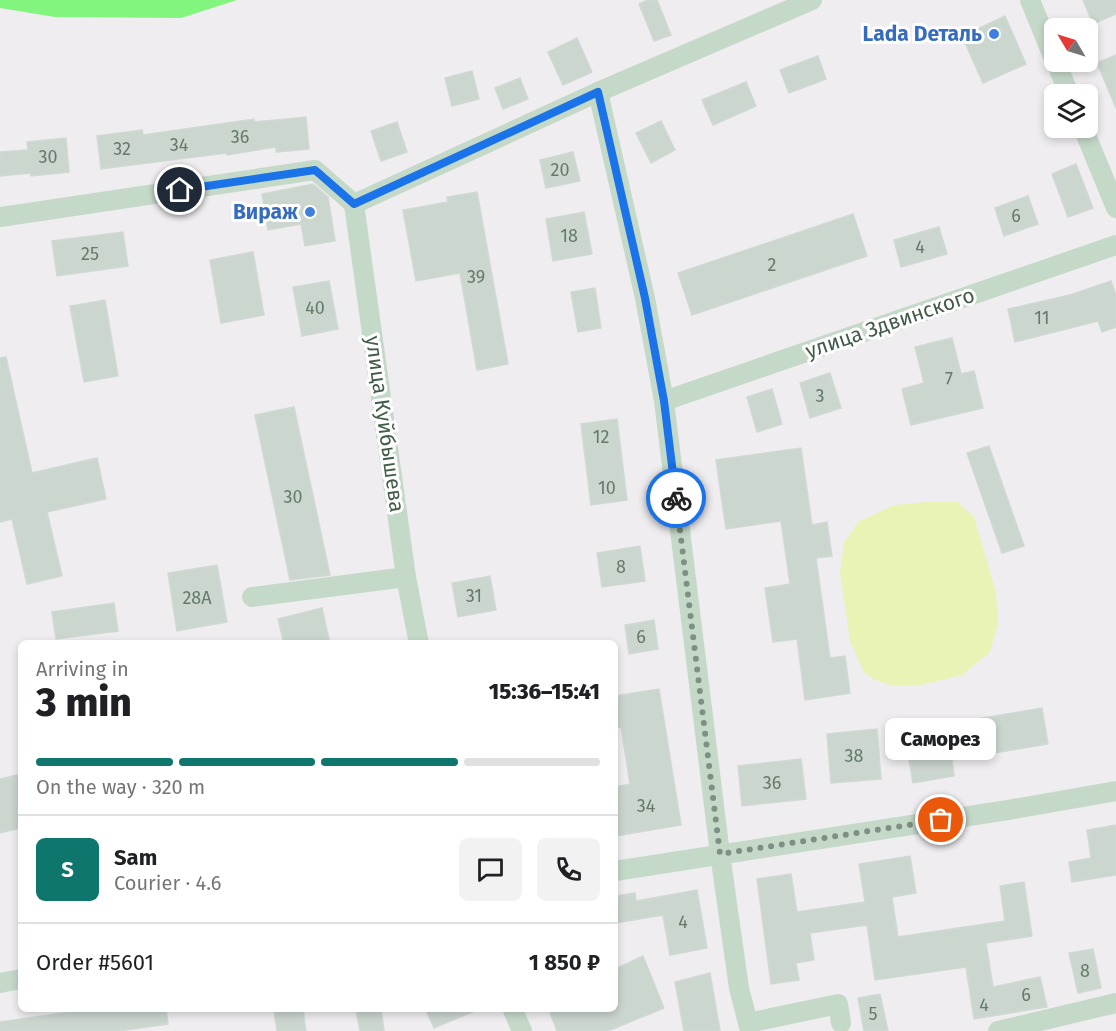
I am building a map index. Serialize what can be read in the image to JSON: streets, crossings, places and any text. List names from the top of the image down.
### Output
{
  "streets": {
    "street": ["улица Здвинского", "улица Куйбышева"]
  },
  "places": ["Lada Dеталь", "Вираж", "Саморез"],
  "house_numbers": [
    "36",
    "34",
    "32",
    "30",
    "20",
    "6",
    "18",
    "4",
    "25",
    "2",
    "39",
    "40",
    "11",
    "7",
    "3",
    "12",
    "10",
    "30",
    "8",
    "31",
    "28А",
    "6",
    "38",
    "36",
    "34",
    "4",
    "8",
    "6",
    "4",
    "5"
  ],
  "north": "top left",
  "page": {
    "heading": ["3 min", "Arriving in", "15:36–15:41"],
    "panel": [
      "Sam",
      "Courier · 4.6",
      "Order #5601",
      "1 850 ₽"
    ],
    "bubble": "Саморез",
    "bar": "On the way · 320 m",
    "round": "S"
  }
}
